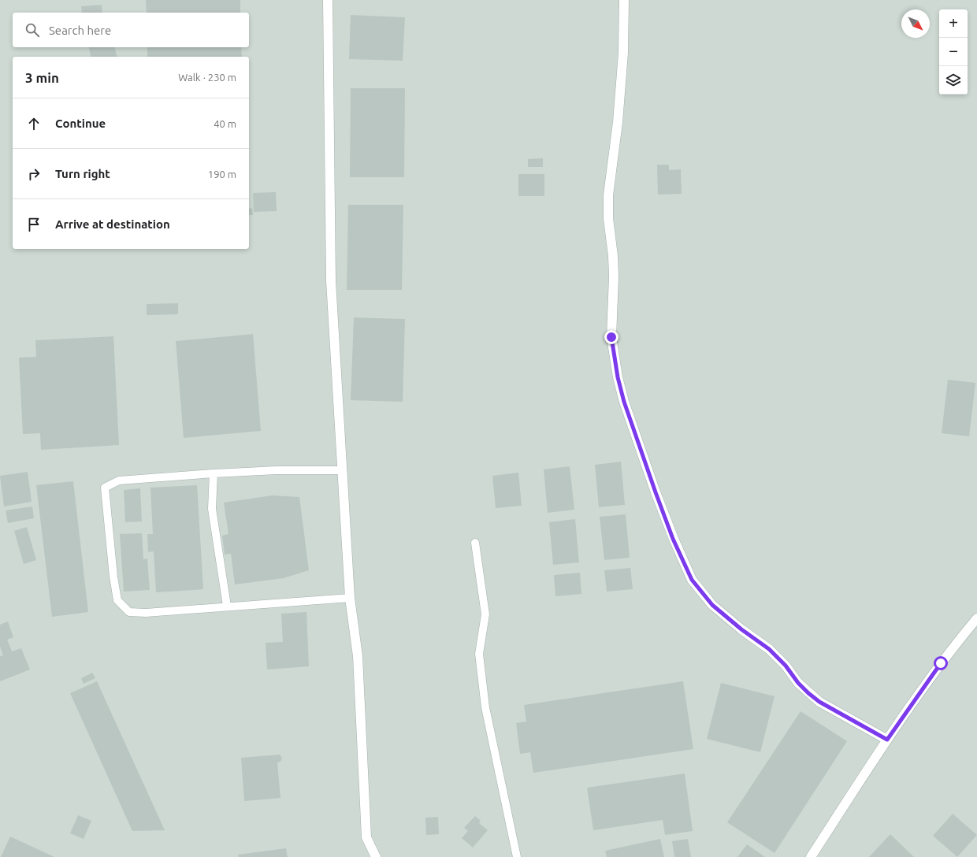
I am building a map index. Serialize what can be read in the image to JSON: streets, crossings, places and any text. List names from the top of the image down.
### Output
{
  "north": "bottom right",
  "page": {
    "map_buttons": ["+", "−"],
    "search": "Search here",
    "heading": ["3 min", "Walk · 230 m"],
    "list": [
      ["Continue", "40 m"],
      ["Turn right", "190 m"],
      "Arrive at destination"
    ]
  }
}
